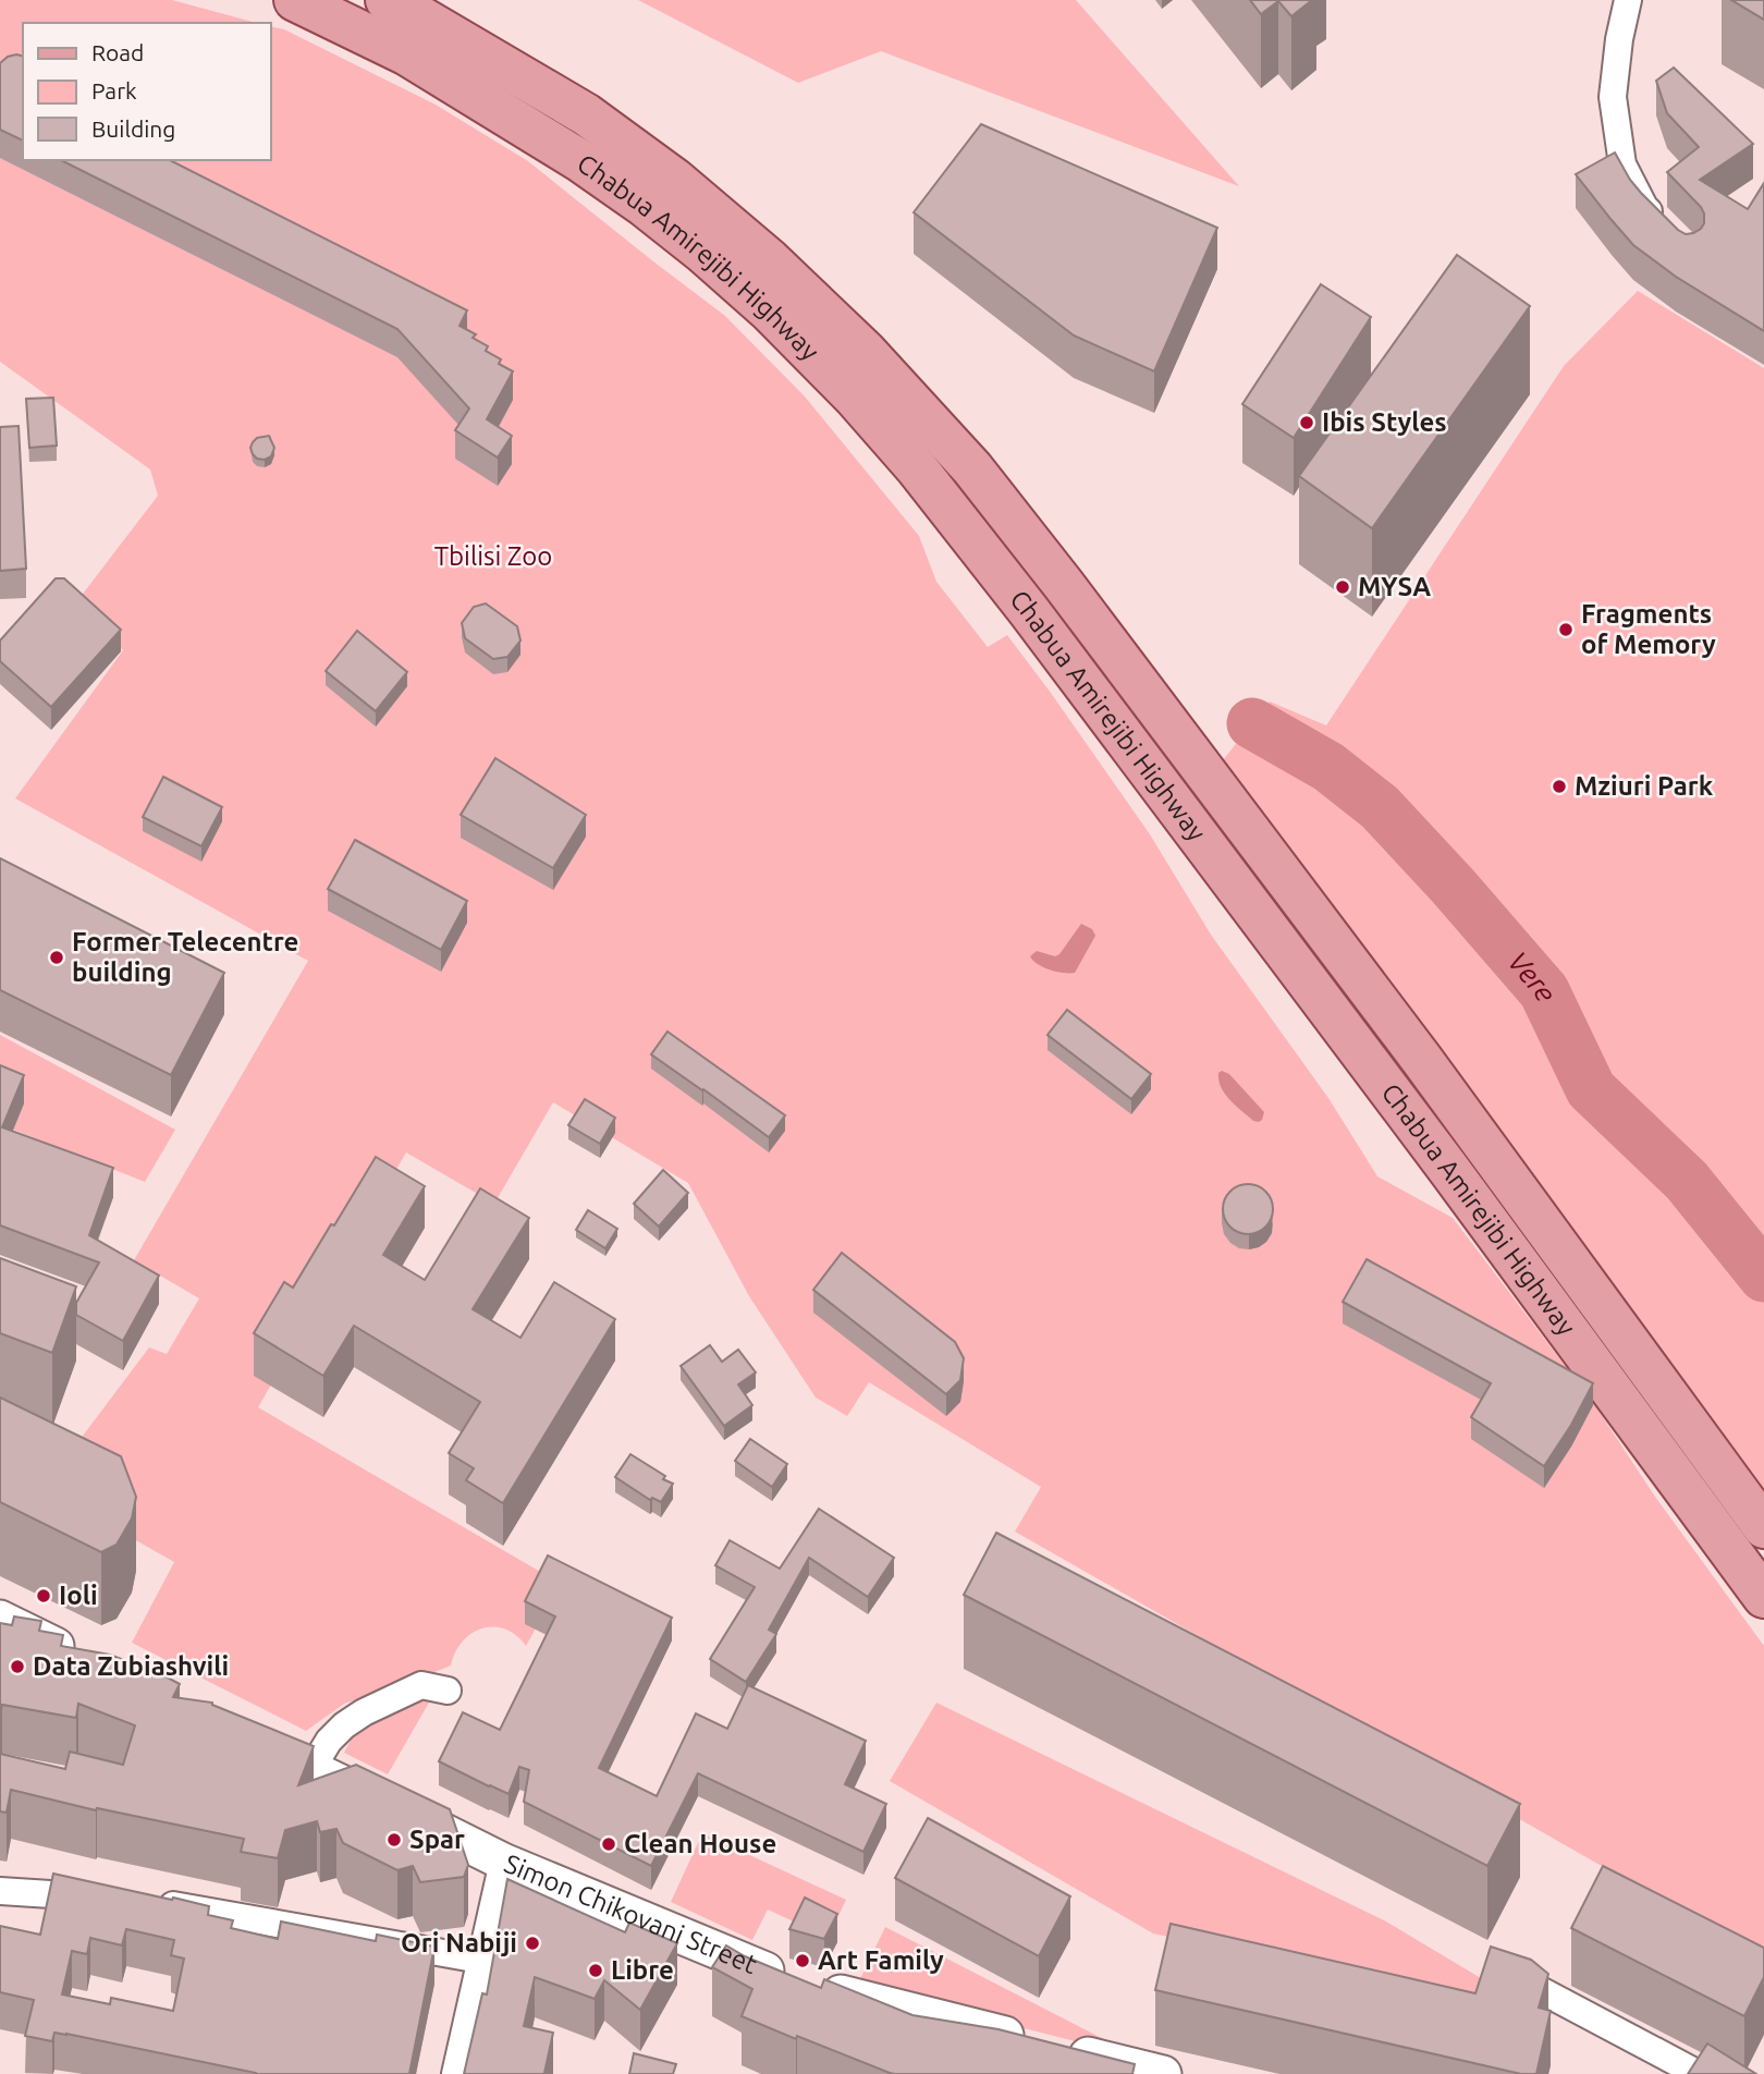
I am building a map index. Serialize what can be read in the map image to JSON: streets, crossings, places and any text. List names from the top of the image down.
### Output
{
  "streets": {
    "main road": ["Chabua Amirejibi Highway"],
    "street": ["Simon Chikovani Street"]
  },
  "water": ["Vere"],
  "parks": ["Tbilisi Zoo"],
  "places": [
    "Ibis Styles",
    "MYSA",
    "Fragments of Memory",
    "Mziuri Park",
    "Former Telecentre building",
    "Ioli",
    "Data Zubiashvili",
    "Spar",
    "Clean House",
    "Ori Nabiji",
    "Art Family",
    "Libre"
  ],
  "legend": ["Road", "Park", "Building"]
}
